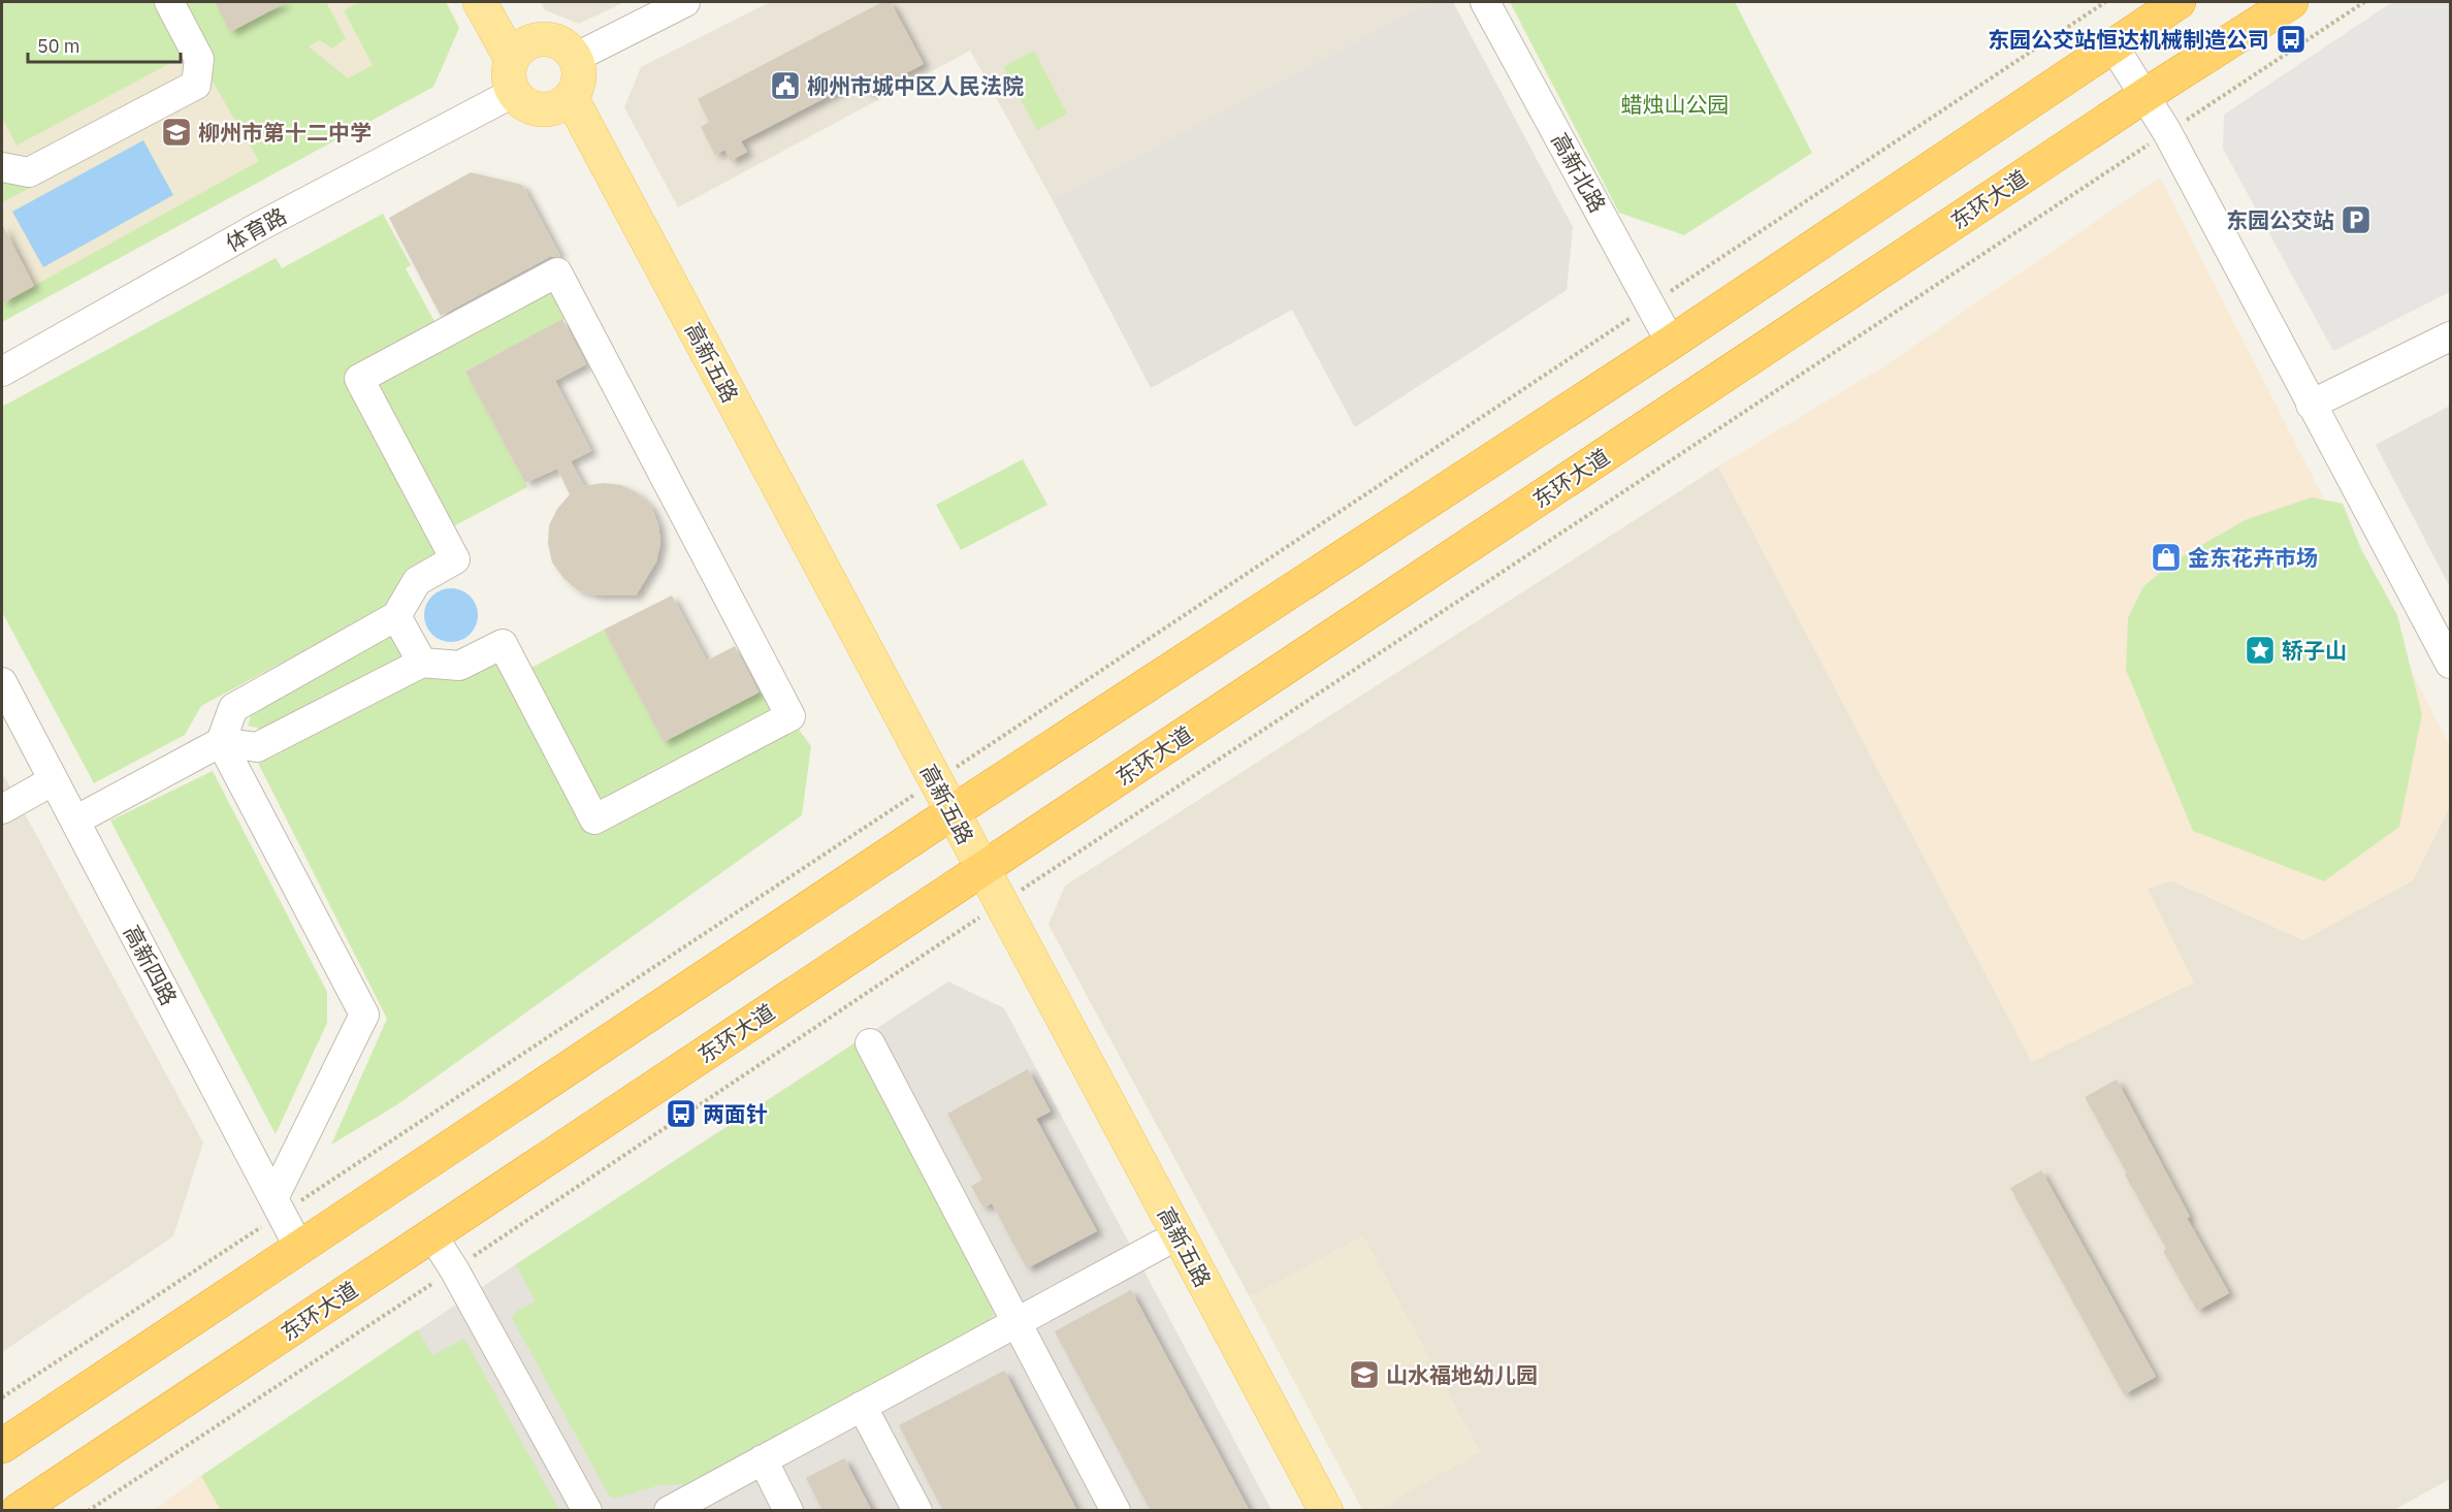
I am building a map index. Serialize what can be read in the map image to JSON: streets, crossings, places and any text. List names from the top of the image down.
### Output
{
  "streets": {
    "highway": ["东环大道"],
    "main road": ["高新五路"],
    "street": ["高新北路", "体育路", "高新四路"]
  },
  "crossings": [
    ["东环大道", "高新五路"],
    ["体育路", "高新五路"]
  ],
  "parks": ["蜡烛山公园"],
  "places": {
    "bus stop": ["东园公交站恒达机械制造公司", "两面针"],
    "public building": ["柳州市城中区人民法院"],
    "school or university": ["柳州市第十二中学", "山水福地幼儿园"],
    "parking": ["东园公交站"],
    "shop": ["金东花卉市场"],
    "place": ["轿子山"]
  },
  "scale_bar": "50 m"
}
